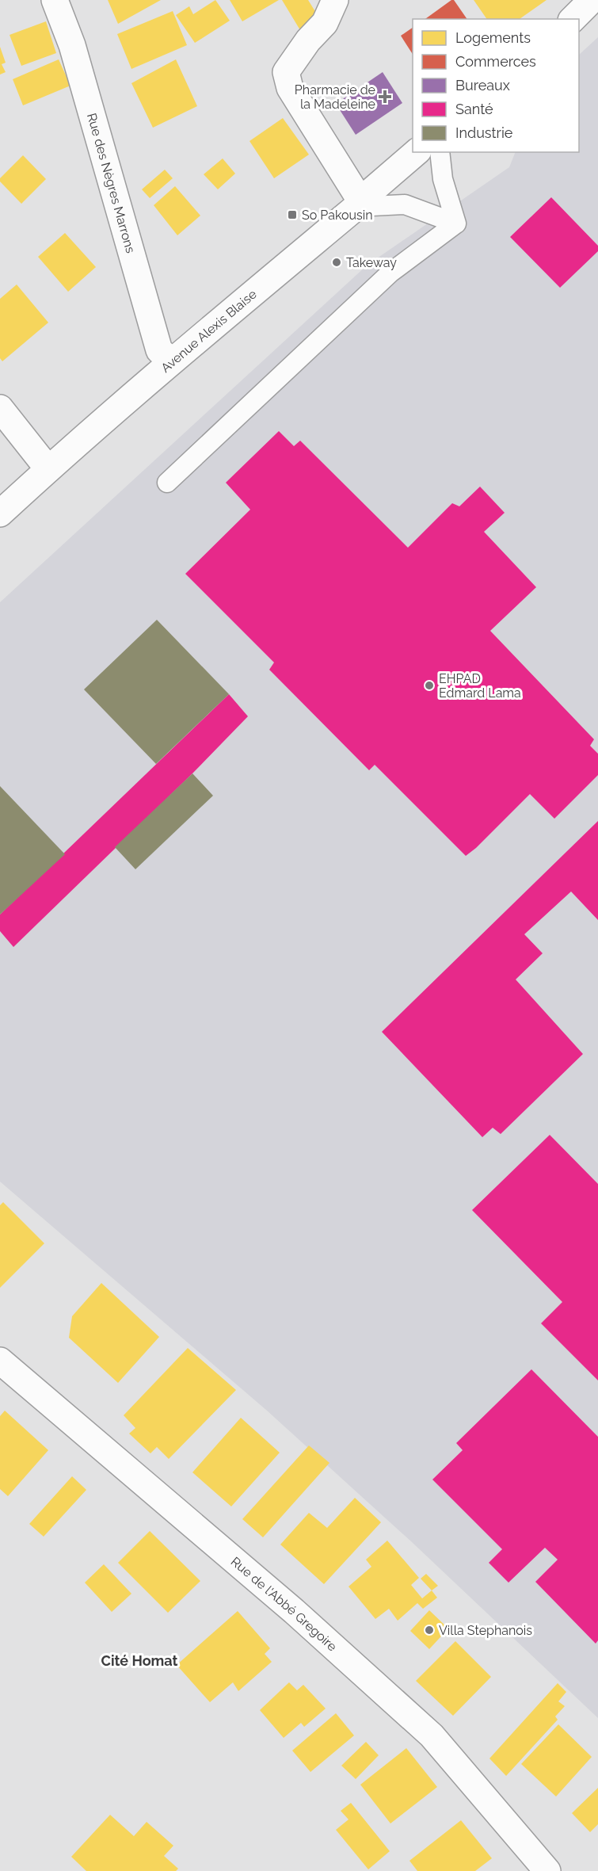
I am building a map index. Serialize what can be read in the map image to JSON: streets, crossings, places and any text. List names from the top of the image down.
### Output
{
  "streets": {
    "street": ["Rue des Nègres Marrons", "Avenue Alexis Blaise", "Rue de l'Abbé Gregoire"]
  },
  "crossings": [
    ["Rue des Nègres Marrons", "Avenue Alexis Blaise"]
  ],
  "districts": ["Cité Homat"],
  "places": {
    "health": ["Pharmacie de la Madeleine"],
    "transit": ["So Pakousin"],
    "other": ["Takeway", "EHPAD Edmard Lama", "Villa Stephanois"]
  },
  "legend": [
    "Logements",
    "Commerces",
    "Bureaux",
    "Santé",
    "Industrie"
  ]
}
